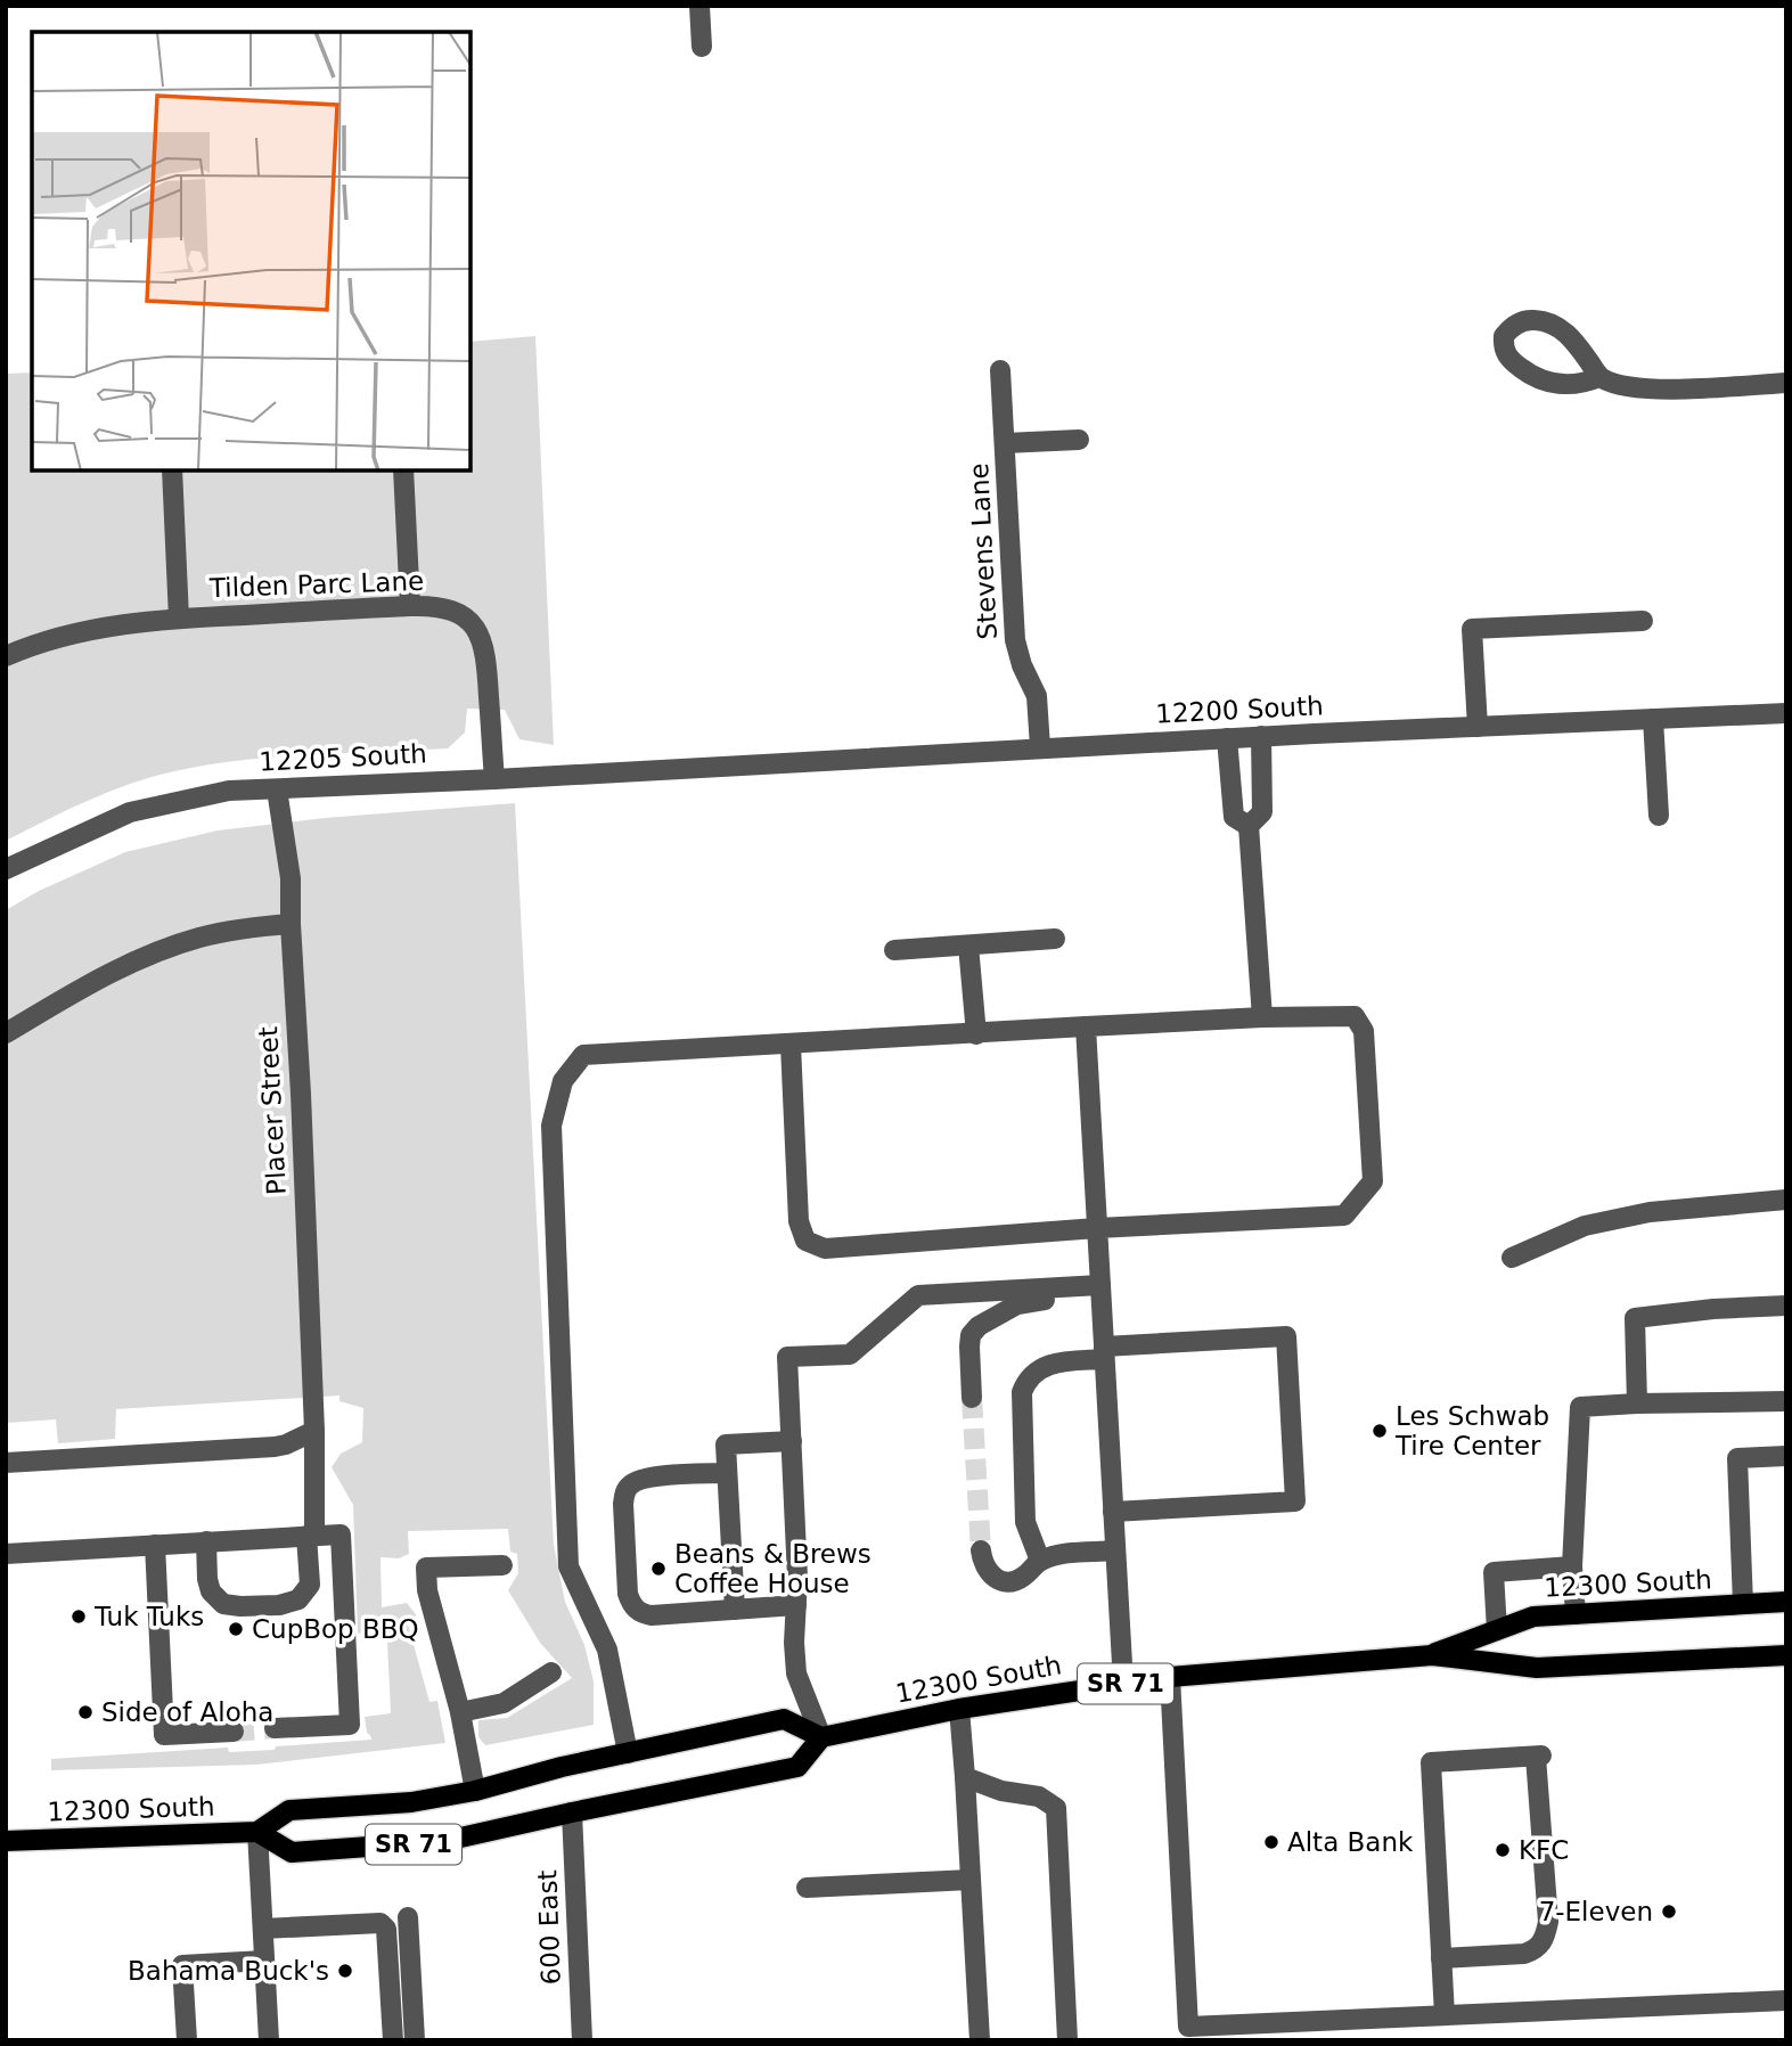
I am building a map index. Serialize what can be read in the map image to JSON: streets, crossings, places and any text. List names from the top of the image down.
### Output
{
  "streets": {
    "main road": ["12300 South", "SR 71"],
    "street": [
      "Stevens Lane",
      "Tilden Parc Lane",
      "12200 South",
      "12205 South",
      "Placer Street",
      "600 East"
    ]
  },
  "crossings": [
    ["Stevens Lane", "12200 South"],
    ["Tilden Parc Lane", "12205 South"],
    ["12200 South", "12205 South"],
    ["12205 South", "Placer Street"],
    ["12300 South", "SR 71"],
    ["SR 71", "600 East"]
  ],
  "places": [
    "Les Schwab Tire Center",
    "Beans & Brews Coffee House",
    "Tuk Tuks",
    "CupBop BBQ",
    "Side of Aloha",
    "Alta Bank",
    "KFC",
    "7-Eleven",
    "Bahama Buck's"
  ]
}
